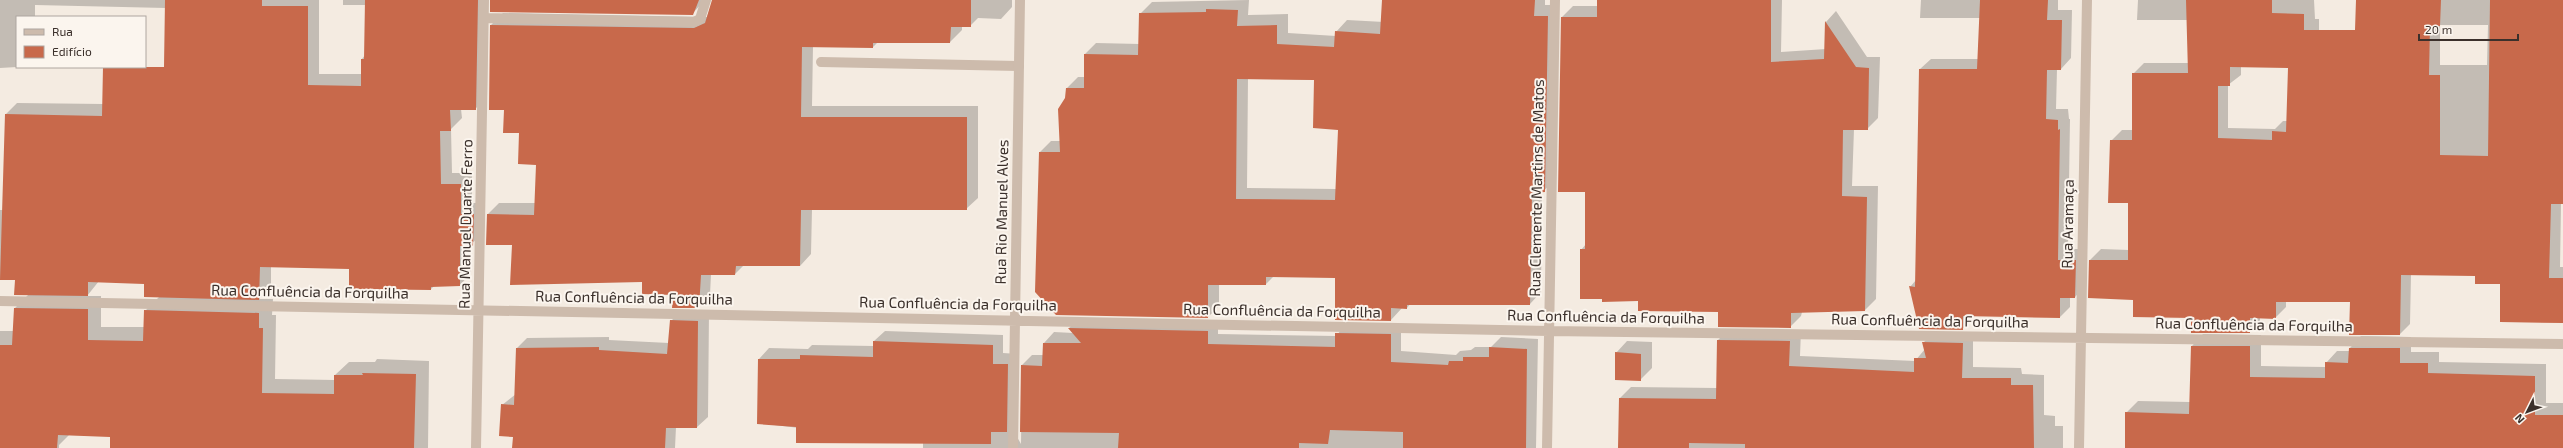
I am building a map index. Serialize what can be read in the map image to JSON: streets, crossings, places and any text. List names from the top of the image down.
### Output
{
  "streets": {
    "street": [
      "Rua Clemente Martins de Matos",
      "Rua Rio Manuel Alves",
      "Rua Manuel Duarte Ferro",
      "Rua Aramaça",
      "Rua Confluência da Forquilha"
    ]
  },
  "crossings": [
    ["Rua Clemente Martins de Matos", "Rua Confluência da Forquilha"],
    ["Rua Rio Manuel Alves", "Rua Confluência da Forquilha"],
    ["Rua Manuel Duarte Ferro", "Rua Confluência da Forquilha"],
    ["Rua Aramaça", "Rua Confluência da Forquilha"]
  ],
  "legend": ["Rua", "Edifício"],
  "scale_bar": "20 m",
  "north": "bottom left"
}
